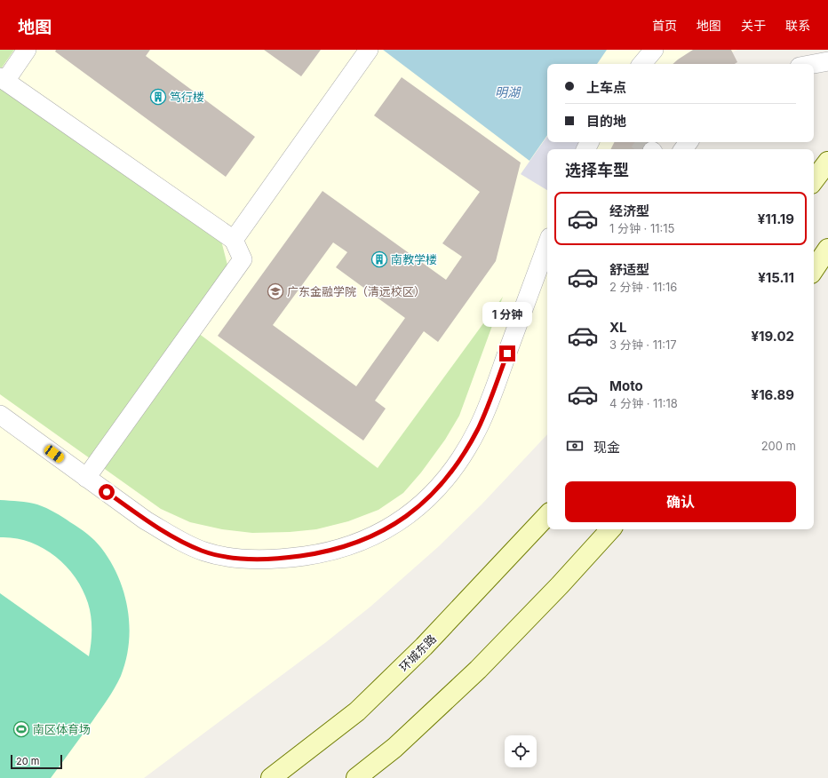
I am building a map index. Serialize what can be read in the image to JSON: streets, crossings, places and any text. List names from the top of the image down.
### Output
{
  "streets": {
    "main road": ["环城东路"]
  },
  "water": ["明湖"],
  "places": {
    "building": ["笃行楼", "南教学楼"],
    "school or university": ["广东金融学院（清远校区）"],
    "sports": ["南区体育场"]
  },
  "scale_bar": "20 m",
  "page": {
    "header": "地图",
    "nav": [
      "首页",
      "地图",
      "关于",
      "联系"
    ],
    "banner": ["上车点", "目的地"],
    "heading": "选择车型",
    "list": [
      {
        "name": "经济型",
        "note": "1 分钟 · 11:15",
        "value": "¥11.19"
      },
      {
        "name": "舒适型",
        "note": "2 分钟 · 11:16",
        "value": "¥15.11"
      },
      {
        "name": "XL",
        "note": "3 分钟 · 11:17",
        "value": "¥19.02"
      },
      {
        "name": "Moto",
        "note": "4 分钟 · 11:18",
        "value": "¥16.89"
      }
    ],
    "bubble": "1 分钟",
    "pay": ["现金", "200 m"],
    "buttons": "确认",
    "scale": "20 m"
  }
}
